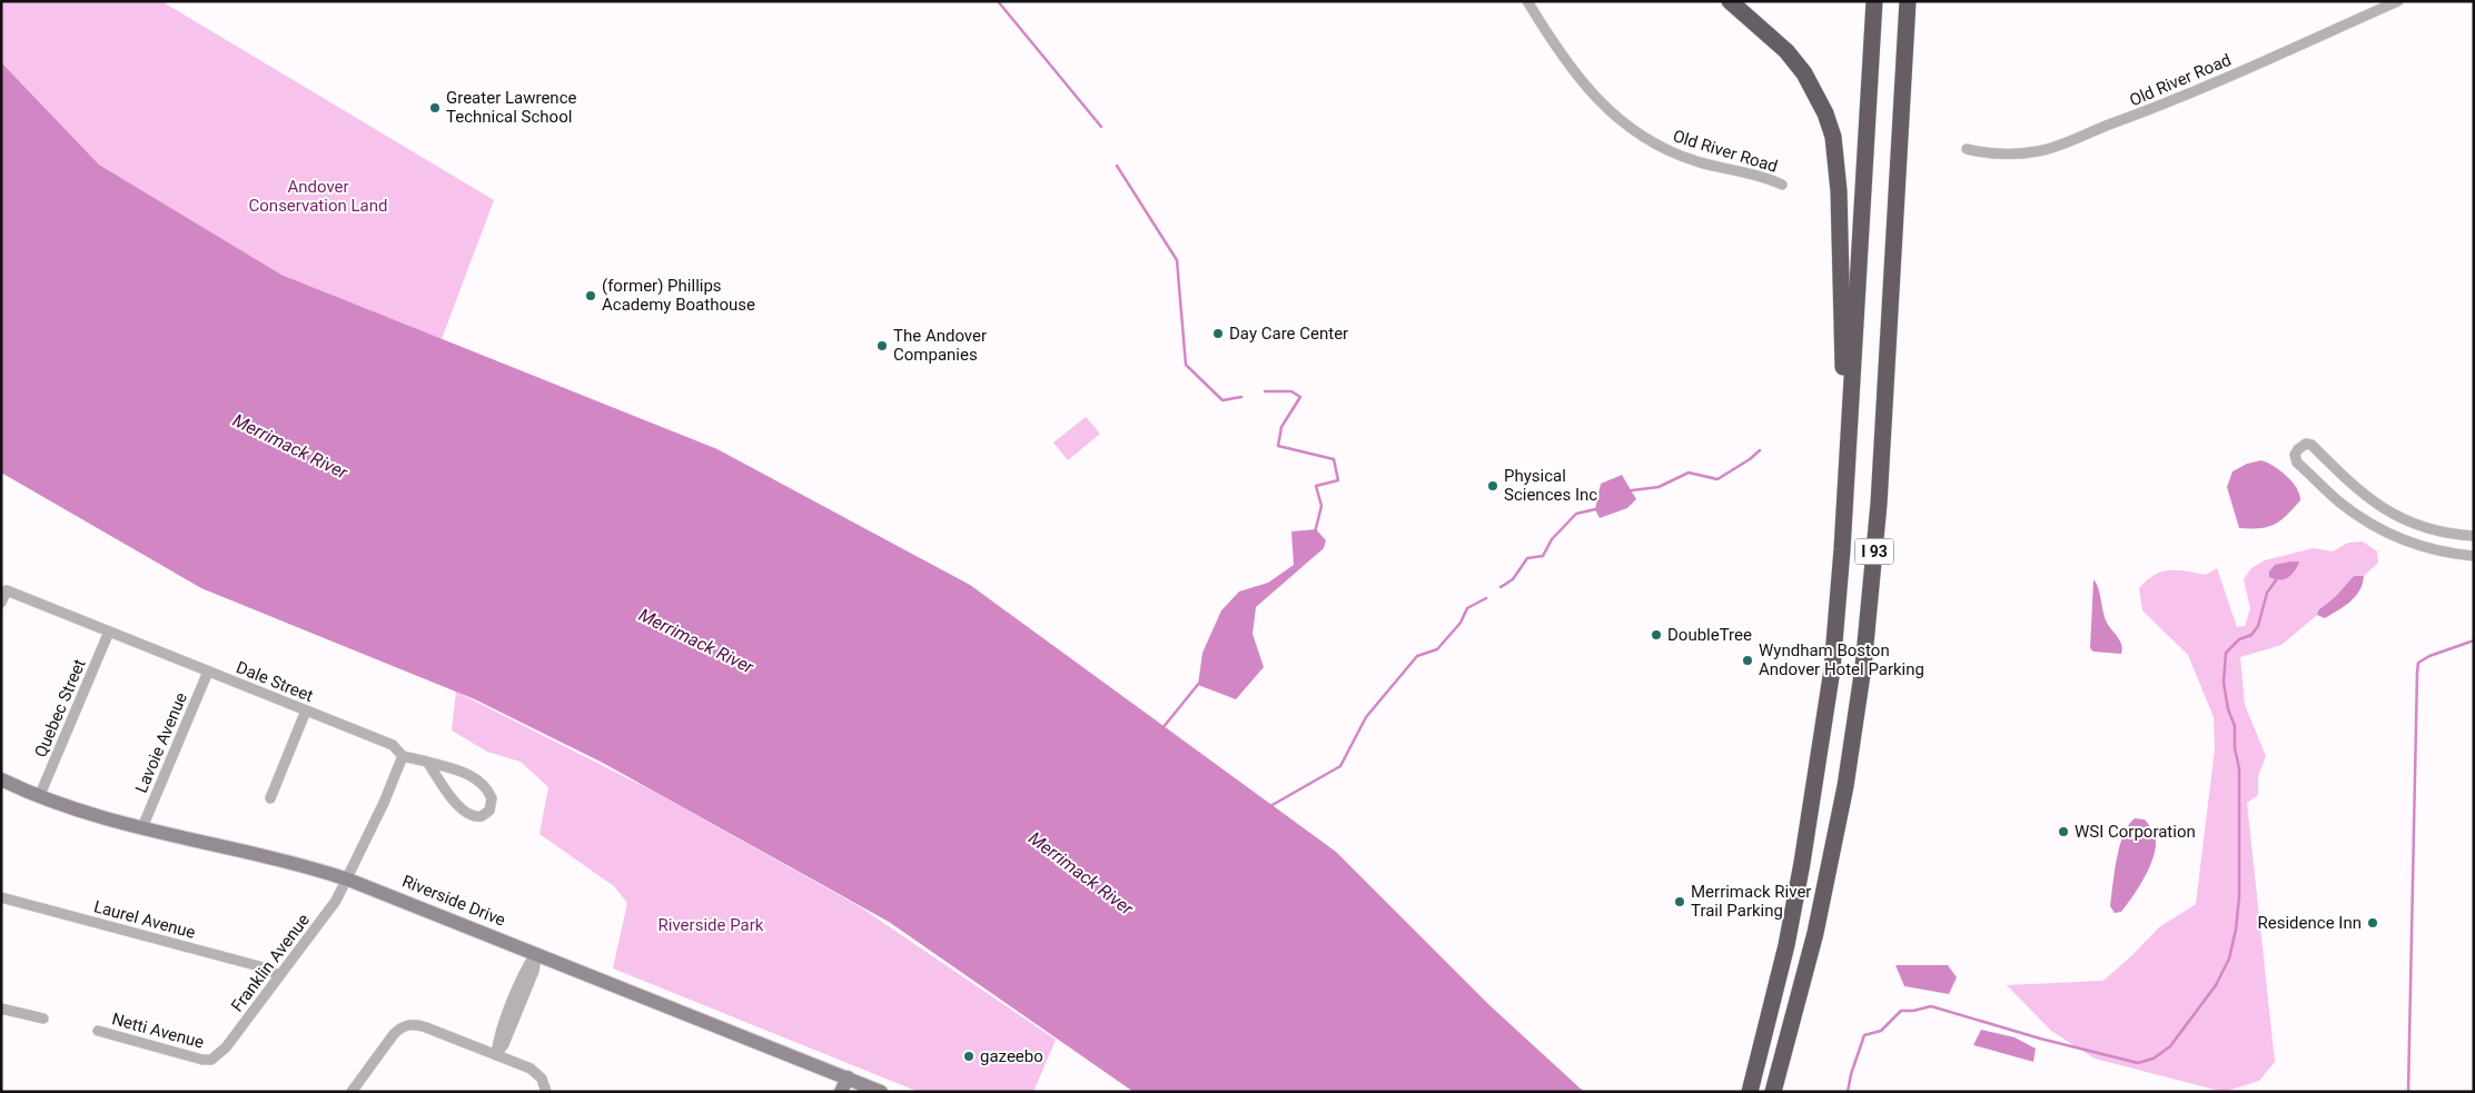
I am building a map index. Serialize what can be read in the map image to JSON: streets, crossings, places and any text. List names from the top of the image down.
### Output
{
  "streets": {
    "highway": ["I 93"],
    "main road": ["Riverside Drive"],
    "street": [
      "Old River Road",
      "Dale Street",
      "Quebec Street",
      "Lavoie Avenue",
      "Laurel Avenue",
      "Franklin Avenue",
      "Netti Avenue"
    ]
  },
  "crossings": [
    ["Dale Street", "Quebec Street"],
    ["Dale Street", "Lavoie Avenue"],
    ["Quebec Street", "Riverside Drive"],
    ["Lavoie Avenue", "Riverside Drive"],
    ["Riverside Drive", "Franklin Avenue"],
    ["Laurel Avenue", "Franklin Avenue"],
    ["Franklin Avenue", "Netti Avenue"]
  ],
  "water": ["Merrimack River"],
  "parks": ["Andover Conservation Land", "Riverside Park"],
  "places": [
    "Greater Lawrence Technical School",
    "(former) Phillips Academy Boathouse",
    "Day Care Center",
    "The Andover Companies",
    "Physical Sciences Inc",
    "DoubleTree",
    "Wyndham Boston Andover Hotel Parking",
    "WSI Corporation",
    "Merrimack River Trail Parking",
    "Residence Inn",
    "gazeebo"
  ]
}
